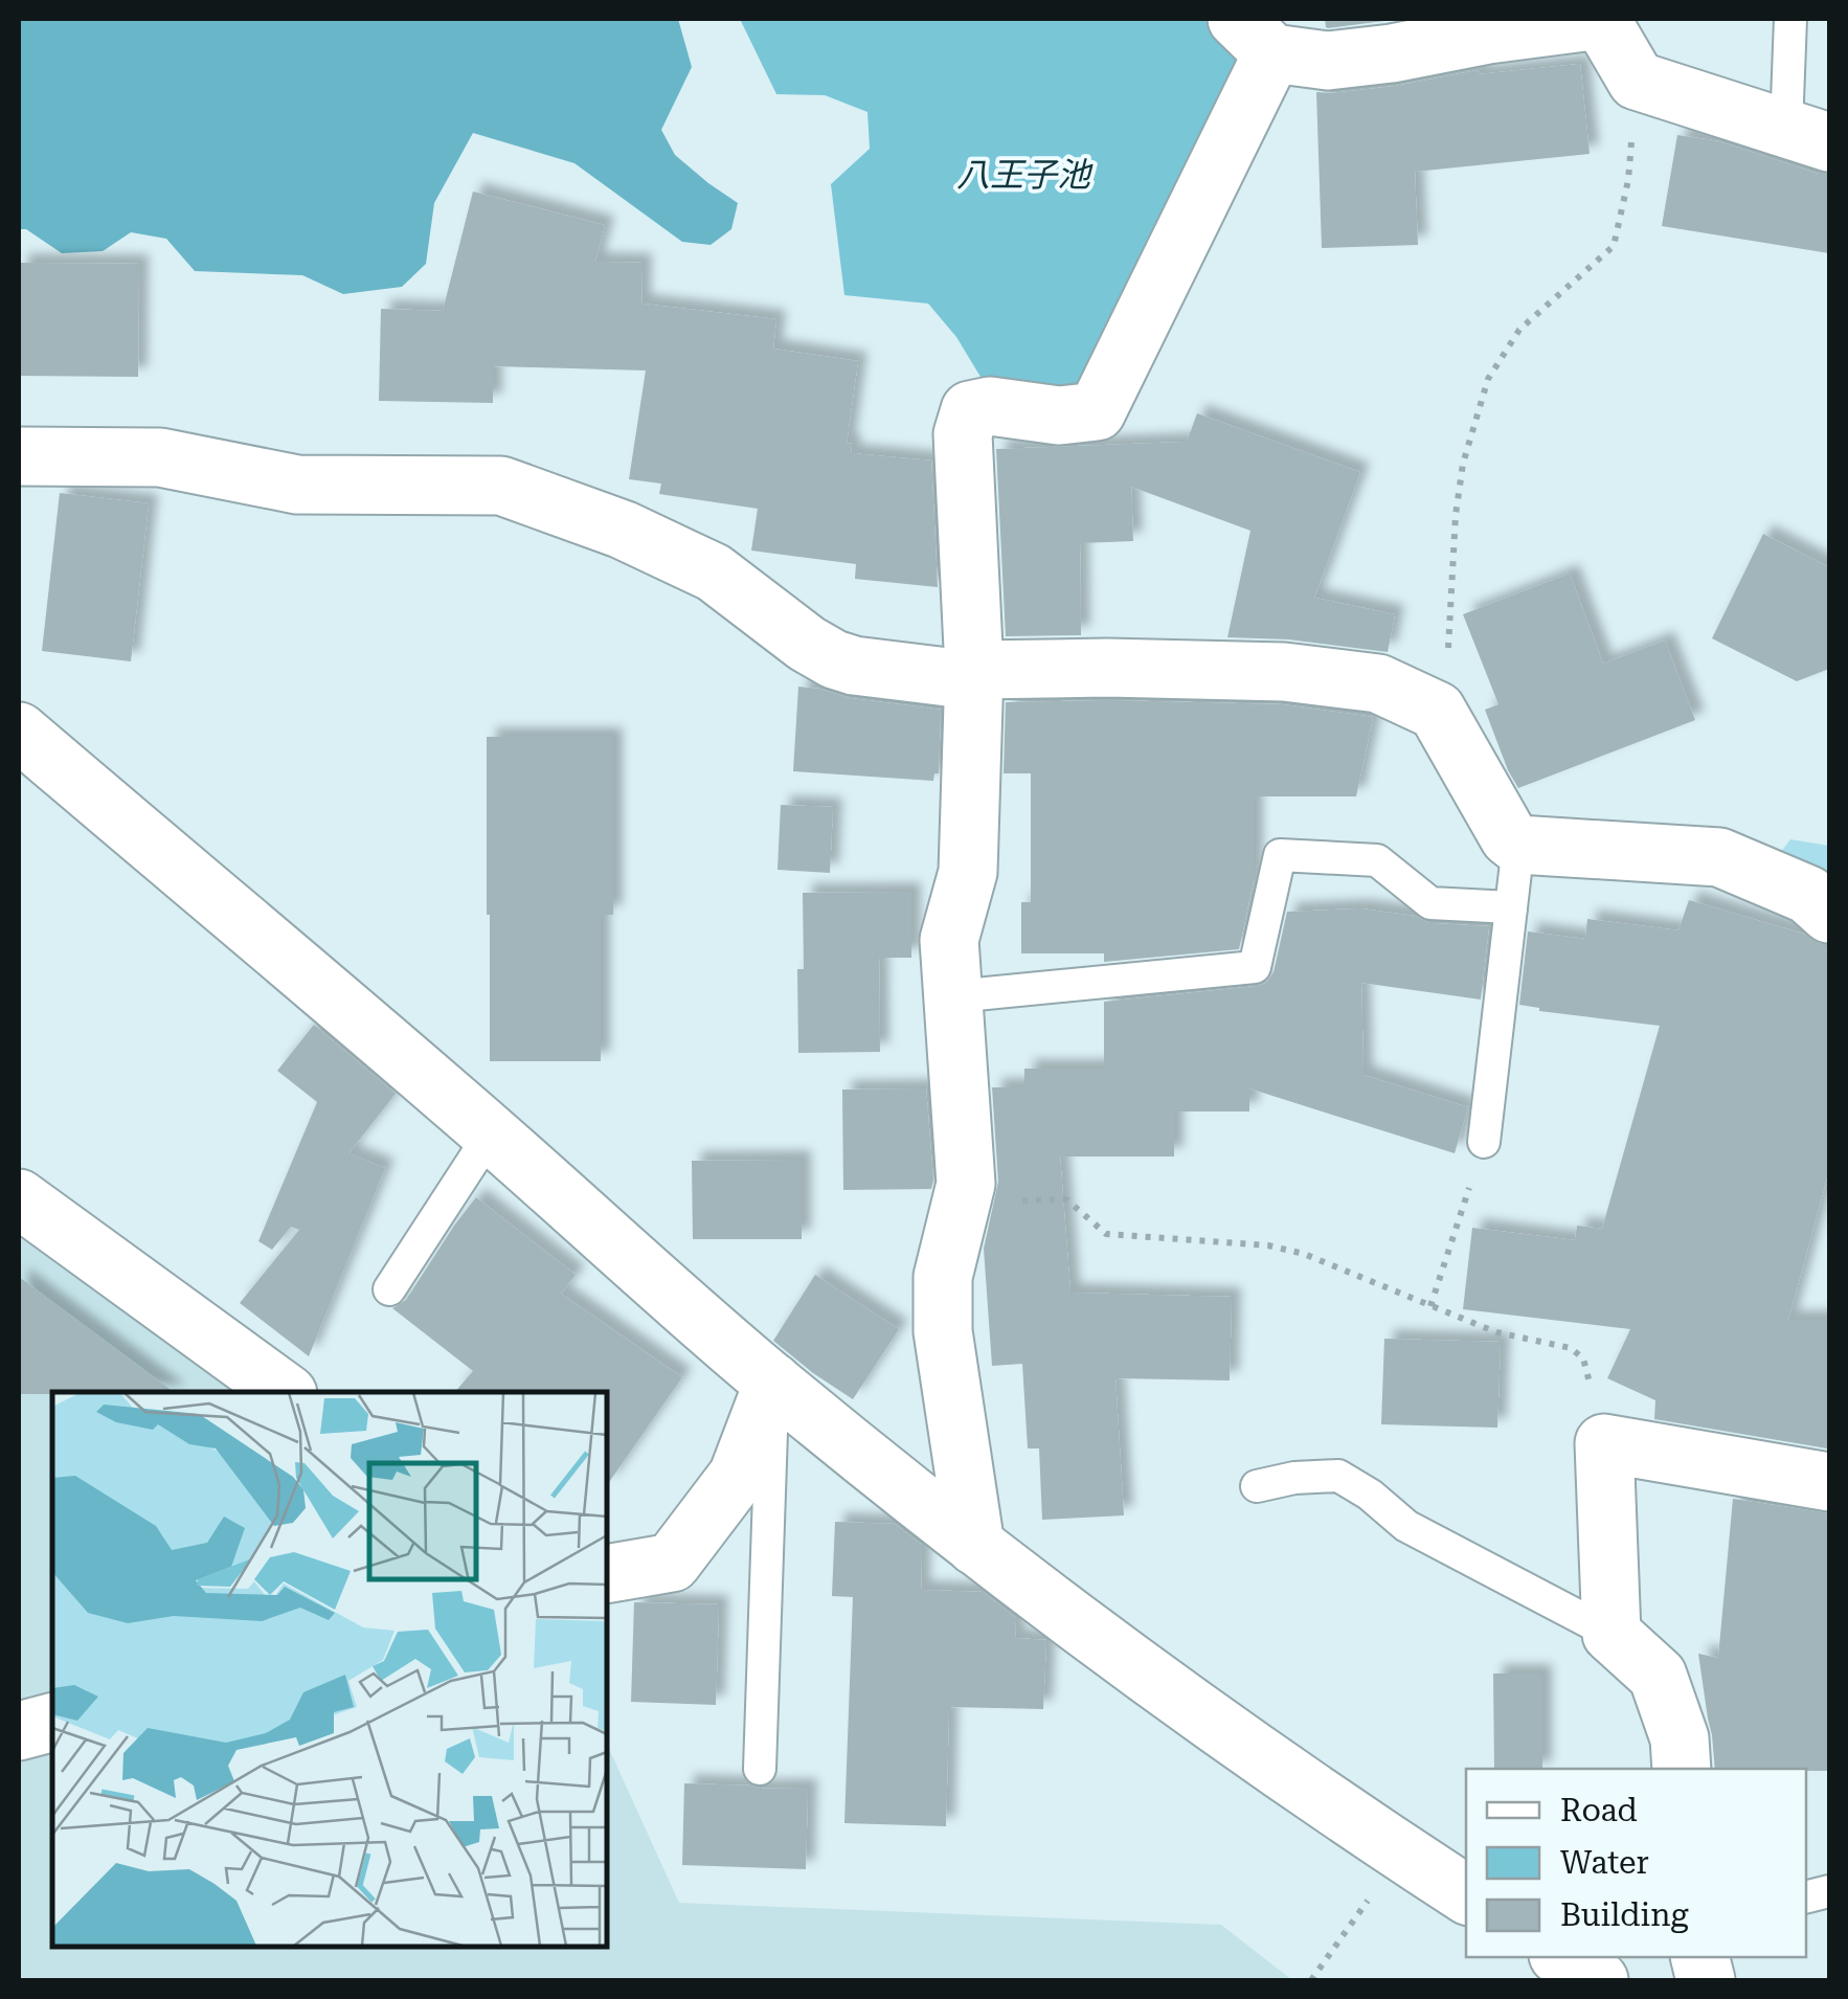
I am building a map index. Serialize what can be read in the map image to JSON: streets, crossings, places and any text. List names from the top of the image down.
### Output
{
  "water": ["八王子池"],
  "legend": ["Road", "Water", "Building"]
}
